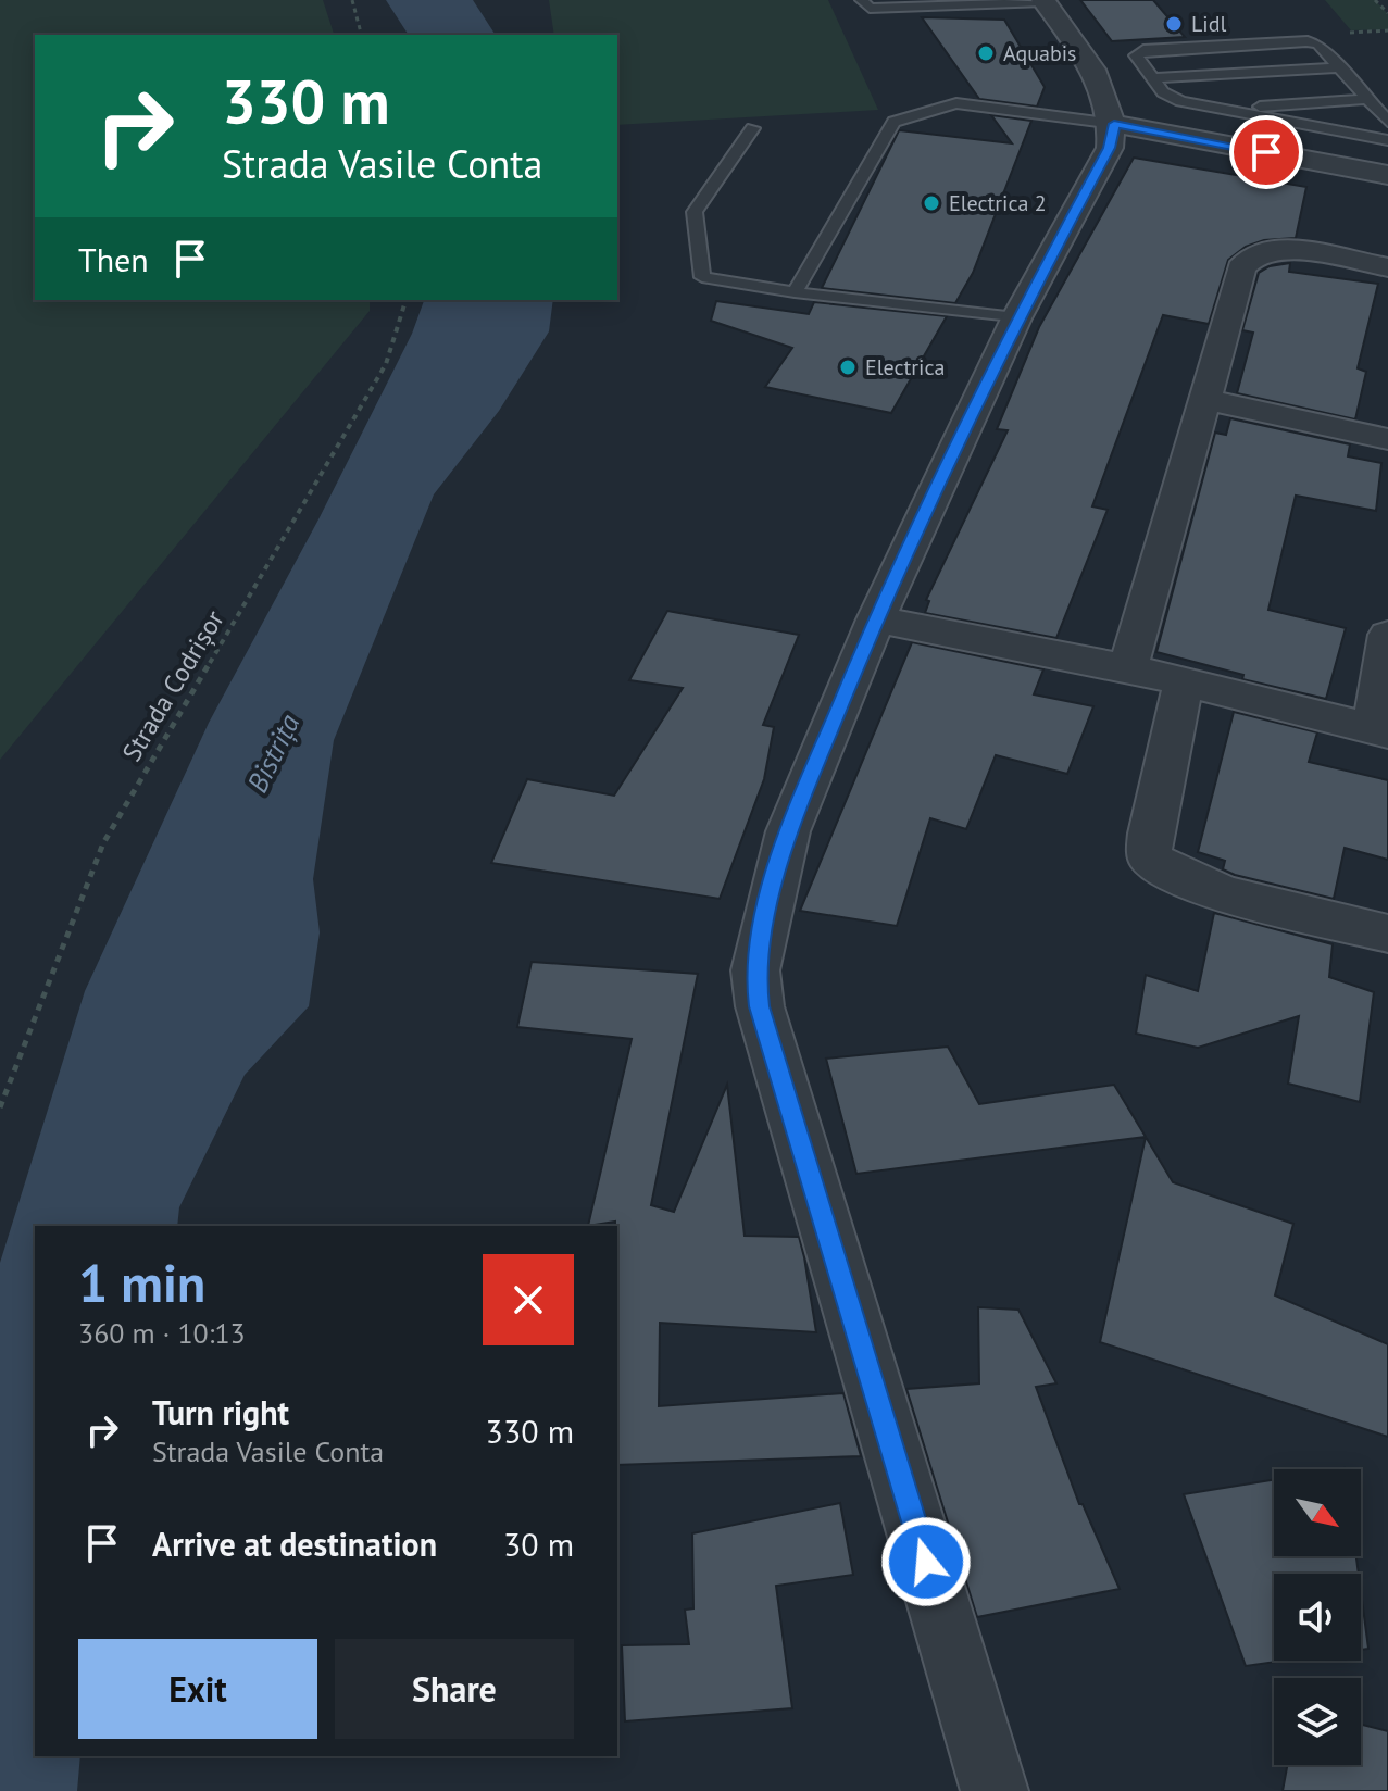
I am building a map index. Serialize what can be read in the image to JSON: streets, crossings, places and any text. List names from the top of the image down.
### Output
{
  "streets": {
    "path": ["Strada Codrișor"]
  },
  "water": ["Bistrița"],
  "places": [
    "Lidl",
    "Aquabis",
    "Electrica 2",
    "Electrica"
  ],
  "north": "bottom right",
  "page": {
    "turn": ["330 m", "Strada Vasile Conta"],
    "then": "Then",
    "heading": ["1 min", "360 m · 10:13"],
    "list": [
      {
        "name": "Turn right",
        "note": "Strada Vasile Conta",
        "value": "330 m"
      },
      {
        "name": "Arrive at destination",
        "value": "30 m"
      }
    ],
    "buttons": ["Exit", "Share"]
  }
}
